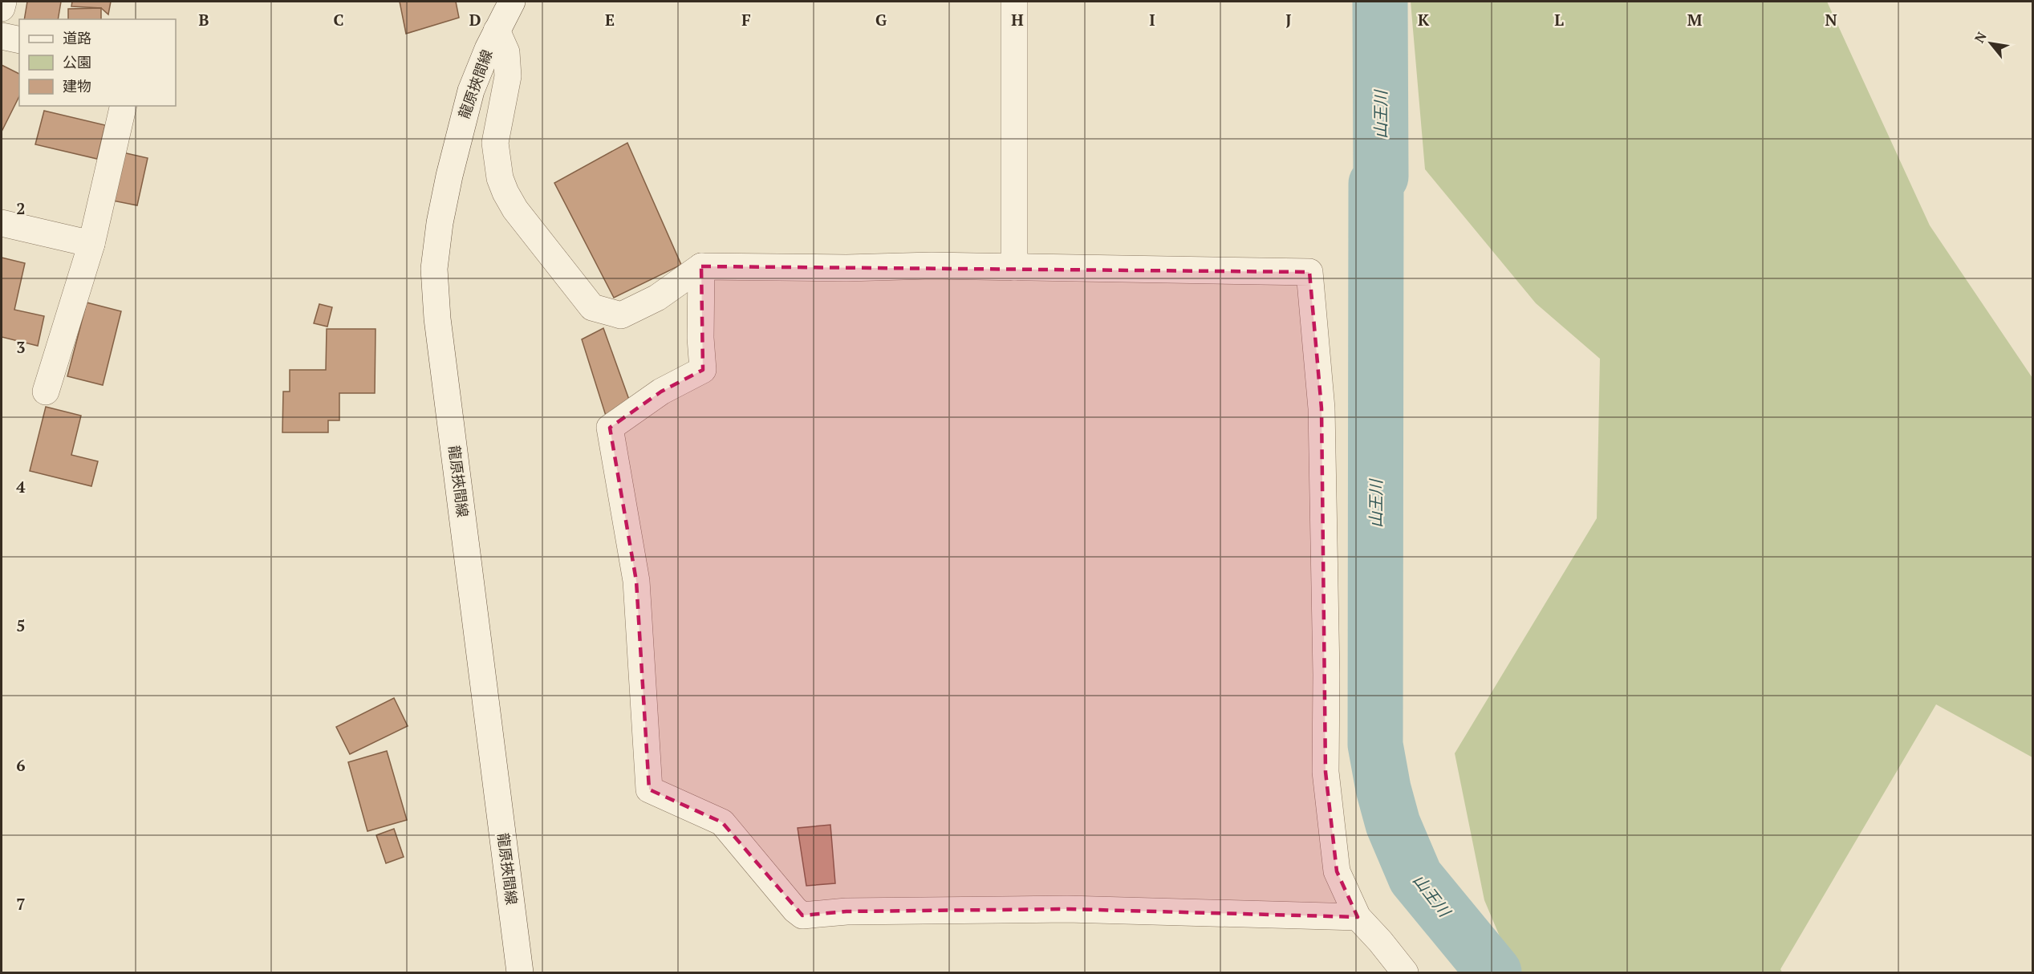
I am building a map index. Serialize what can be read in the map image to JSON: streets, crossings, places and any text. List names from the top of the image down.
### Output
{
  "streets": {
    "street": ["龍原挾間線"]
  },
  "water": ["山王川"],
  "legend": ["道路", "公園", "建物"],
  "north": "top left",
  "grid": {
    "columns": [
      "B",
      "C",
      "D",
      "E",
      "F",
      "G",
      "H",
      "I",
      "J",
      "K",
      "L",
      "M",
      "N"
    ],
    "rows": [
      "2",
      "3",
      "4",
      "5",
      "6",
      "7"
    ]
  }
}
